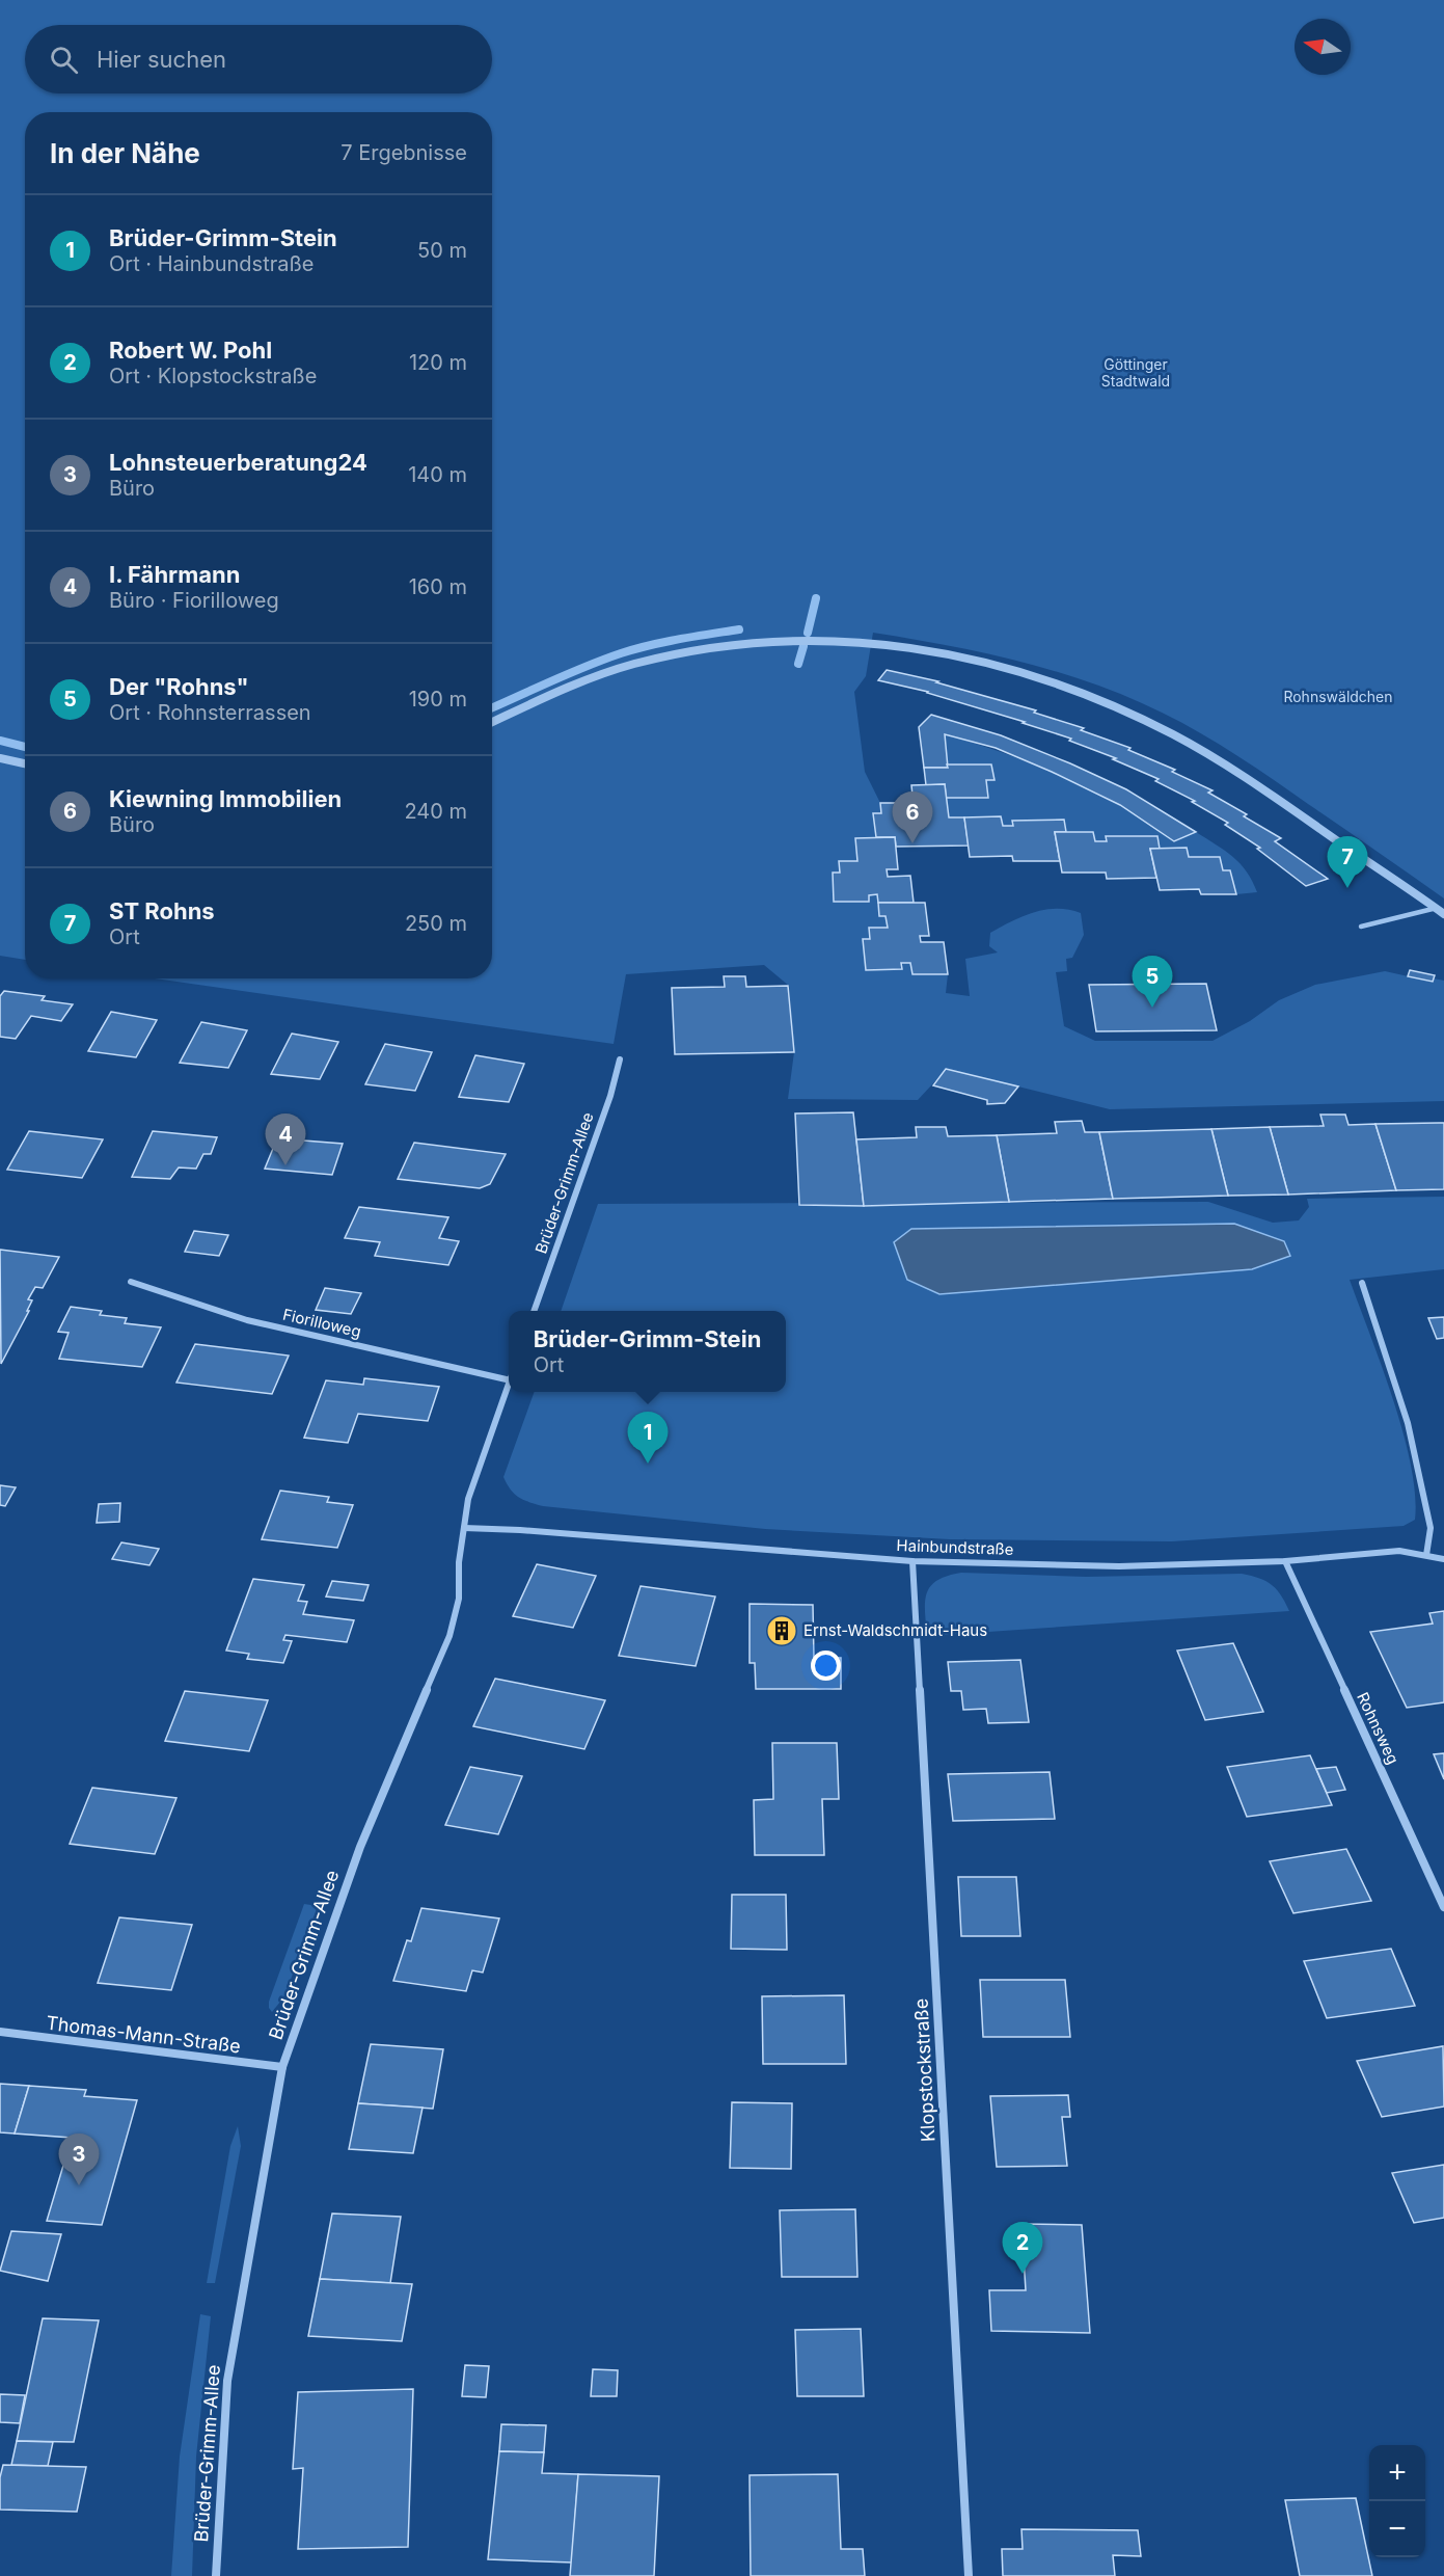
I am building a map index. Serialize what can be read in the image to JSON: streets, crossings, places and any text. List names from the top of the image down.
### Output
{
  "streets": {
    "street": [
      "Brüder-Grimm-Allee",
      "Fiorilloweg",
      "Hainbundstraße",
      "Rohnsweg",
      "Thomas-Mann-Straße",
      "Klopstockstraße"
    ]
  },
  "crossings": [
    ["Brüder-Grimm-Allee", "Hainbundstraße"],
    ["Brüder-Grimm-Allee", "Thomas-Mann-Straße"],
    ["Hainbundstraße", "Rohnsweg"],
    ["Hainbundstraße", "Klopstockstraße"]
  ],
  "parks": ["Göttinger Stadtwald", "Rohnswäldchen"],
  "places": {
    "building": ["Ernst-Waldschmidt-Haus"]
  },
  "north": "left",
  "page": {
    "search": "Hier suchen",
    "heading": ["In der Nähe", "7 Ergebnisse"],
    "list": [
      {
        "mark": "1",
        "name": "Brüder-Grimm-Stein",
        "note": "Ort · Hainbundstraße",
        "value": "50 m"
      },
      {
        "mark": "2",
        "name": "Robert W. Pohl",
        "note": "Ort · Klopstockstraße",
        "value": "120 m"
      },
      {
        "mark": "3",
        "name": "Lohnsteuerberatung24",
        "note": "Büro",
        "value": "140 m"
      },
      {
        "mark": "4",
        "name": "I. Fährmann",
        "note": "Büro · Fiorilloweg",
        "value": "160 m"
      },
      {
        "mark": "5",
        "name": "Der \"Rohns\"",
        "note": "Ort · Rohnsterrassen",
        "value": "190 m"
      },
      {
        "mark": "6",
        "name": "Kiewning Immobilien",
        "note": "Büro",
        "value": "240 m"
      },
      {
        "mark": "7",
        "name": "ST Rohns",
        "note": "Ort",
        "value": "250 m"
      }
    ],
    "pins": [
      "6",
      "7",
      "5",
      "4",
      "1",
      "3",
      "2"
    ],
    "popup": ["Brüder-Grimm-Stein", "Ort"],
    "map_buttons": ["+", "−"]
  }
}
